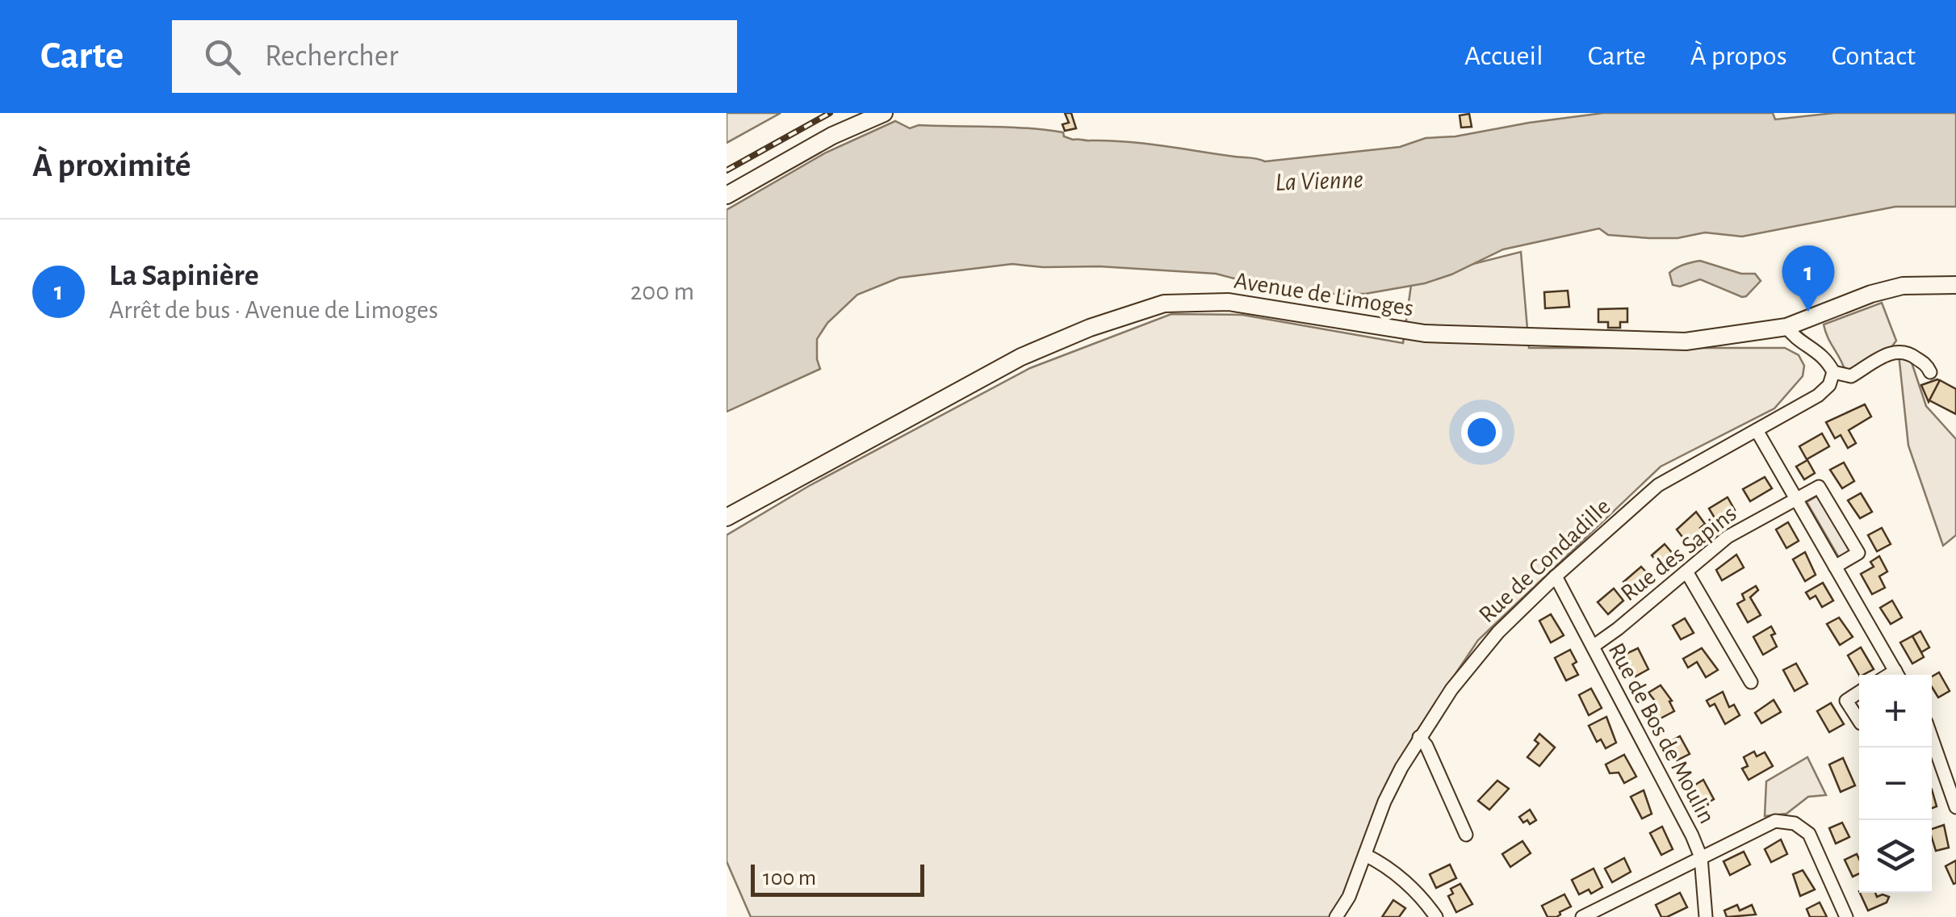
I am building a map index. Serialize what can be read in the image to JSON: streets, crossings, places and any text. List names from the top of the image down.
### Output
{
  "streets": {
    "main road": ["Avenue de Limoges"],
    "street": ["Rue des Sapins", "Rue de Condadille", "Rue de Bos de Moulin"]
  },
  "crossings": [
    ["Rue des Sapins", "Rue de Bos de Moulin"],
    ["Rue de Condadille", "Rue de Bos de Moulin"]
  ],
  "water": ["La Vienne"],
  "scale_bar": "100 m",
  "page": {
    "header": "Carte",
    "search": "Rechercher",
    "nav": [
      "Accueil",
      "Carte",
      "À propos",
      "Contact"
    ],
    "heading": "À proximité",
    "list": [
      {
        "mark": "1",
        "name": "La Sapinière",
        "note": "Arrêt de bus · Avenue de Limoges",
        "value": "200 m"
      }
    ],
    "pins": "1",
    "map_buttons": ["+", "−"],
    "scale": "100 m"
  }
}
